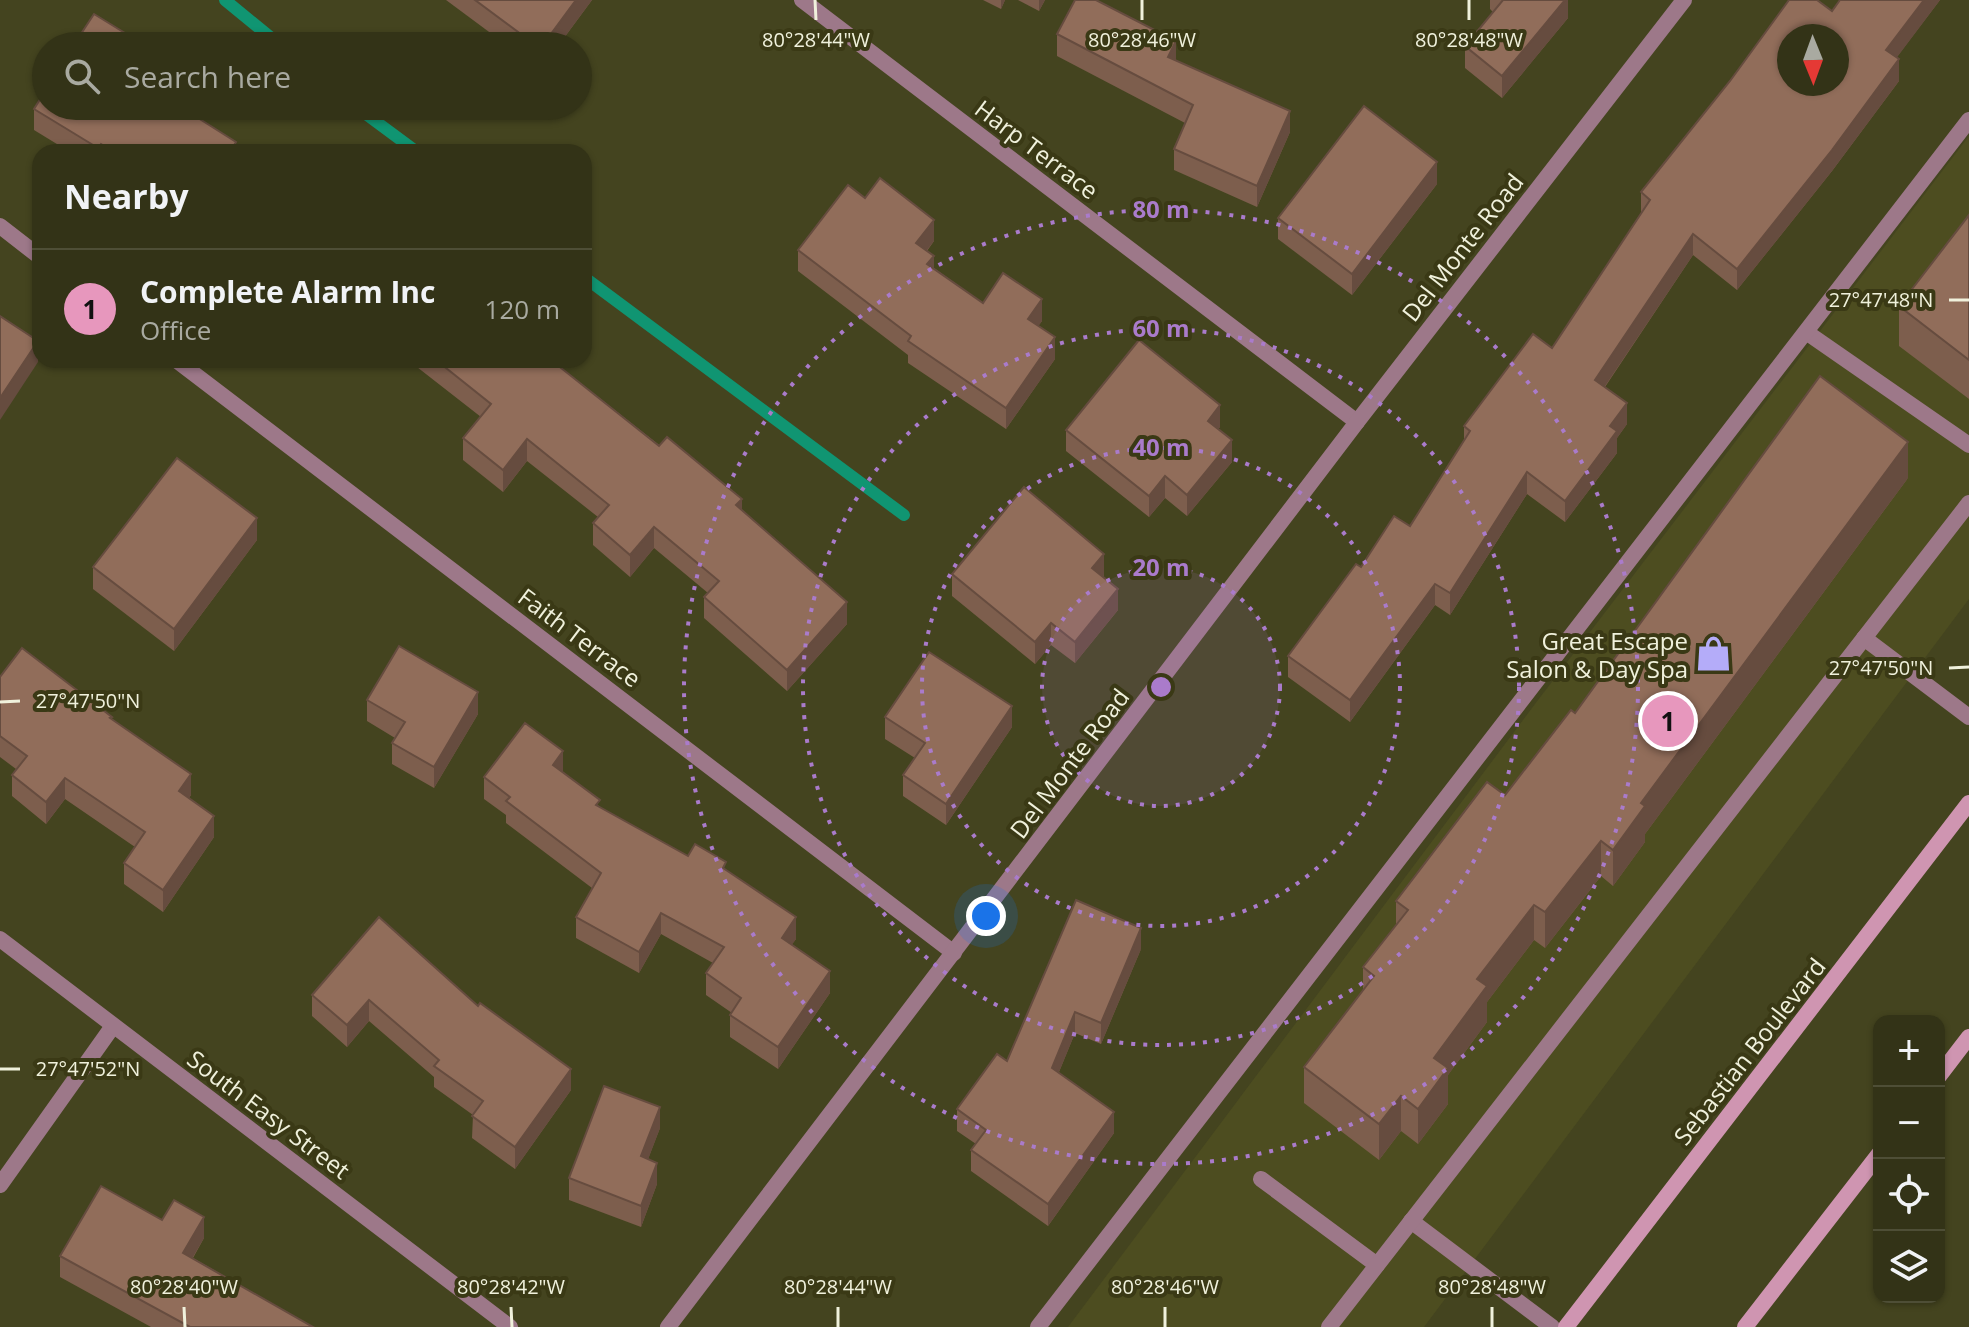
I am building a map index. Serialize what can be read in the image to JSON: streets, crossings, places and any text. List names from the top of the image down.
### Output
{
  "streets": {
    "main road": ["Sebastian Boulevard"],
    "street": [
      "Harp Terrace",
      "Del Monte Road",
      "Faith Terrace",
      "South Easy Street"
    ]
  },
  "crossings": [
    ["Harp Terrace", "Del Monte Road"],
    ["Del Monte Road", "Faith Terrace"]
  ],
  "places": {
    "shop": ["Great Escape Salon & Day Spa"]
  },
  "north": "bottom",
  "page": {
    "search": "Search here",
    "heading": "Nearby",
    "list": [
      {
        "mark": "1",
        "name": "Complete Alarm Inc",
        "note": "Office",
        "value": "120 m"
      }
    ],
    "pins": "1",
    "map_buttons": ["+", "−"]
  },
  "coordinates": [
    "80°28'44\"W",
    "80°28'46\"W",
    "80°28'48\"W",
    "27°47'48\"N",
    "27°47'50\"N",
    "27°47'52\"N",
    "80°28'40\"W",
    "80°28'42\"W"
  ],
  "rings": [
    "80 m",
    "60 m",
    "40 m",
    "20 m"
  ]
}
